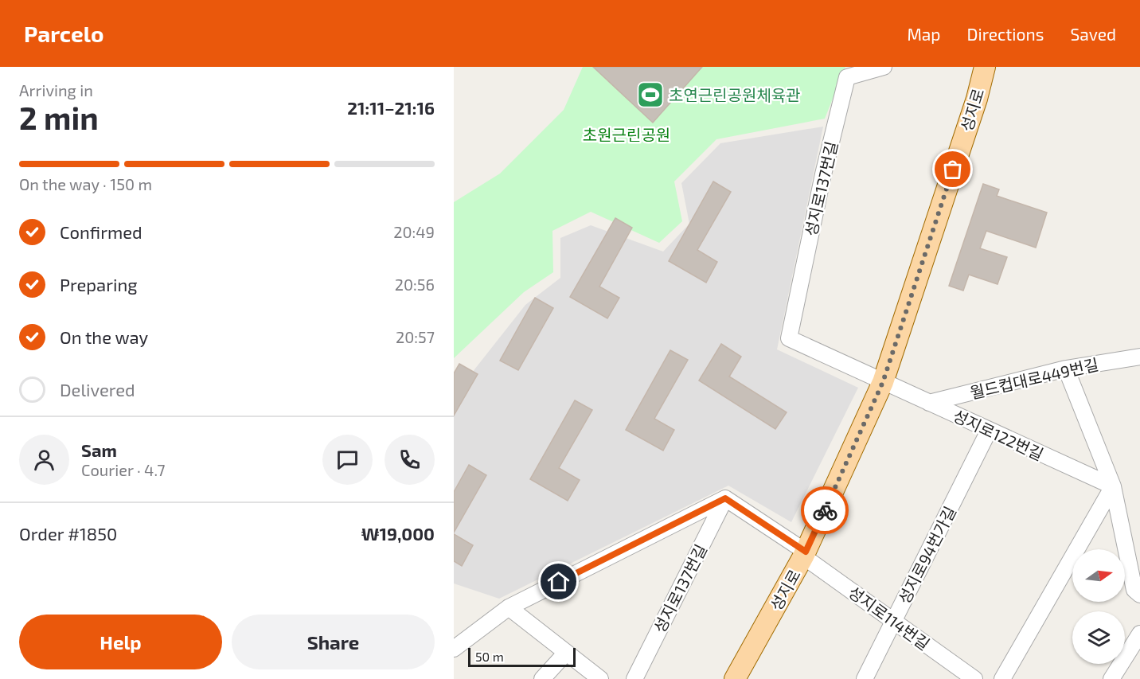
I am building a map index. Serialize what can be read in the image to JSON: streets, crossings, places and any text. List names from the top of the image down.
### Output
{
  "streets": {
    "main road": ["성지로"],
    "street": [
      "성지로137번길",
      "월드컵대로449번길",
      "성지로122번길",
      "성지로94번가길",
      "성지로114번길"
    ]
  },
  "crossings": [
    ["성지로", "성지로122번길"],
    ["성지로", "성지로114번길"],
    ["성지로137번길", "성지로122번길"],
    ["성지로137번길", "성지로114번길"],
    ["월드컵대로449번길", "성지로122번길"],
    ["성지로122번길", "성지로94번가길"],
    ["성지로94번가길", "성지로114번길"]
  ],
  "parks": ["초원근린공원"],
  "places": {
    "sports": ["초연근린공원체육관"]
  },
  "scale_bar": "50 m",
  "north": "right",
  "page": {
    "header": "Parcelo",
    "nav": ["Map", "Directions", "Saved"],
    "heading": ["2 min", "Arriving in", "21:11–21:16"],
    "panel": [
      "Sam",
      "Courier · 4.7",
      "Order #1850",
      "₩19,000"
    ],
    "bar": "On the way · 150 m",
    "list": [
      ["Confirmed", "20:49"],
      ["Preparing", "20:56"],
      ["On the way", "20:57"],
      "Delivered"
    ],
    "buttons": ["Help", "Share"],
    "scale": "50 m"
  }
}
